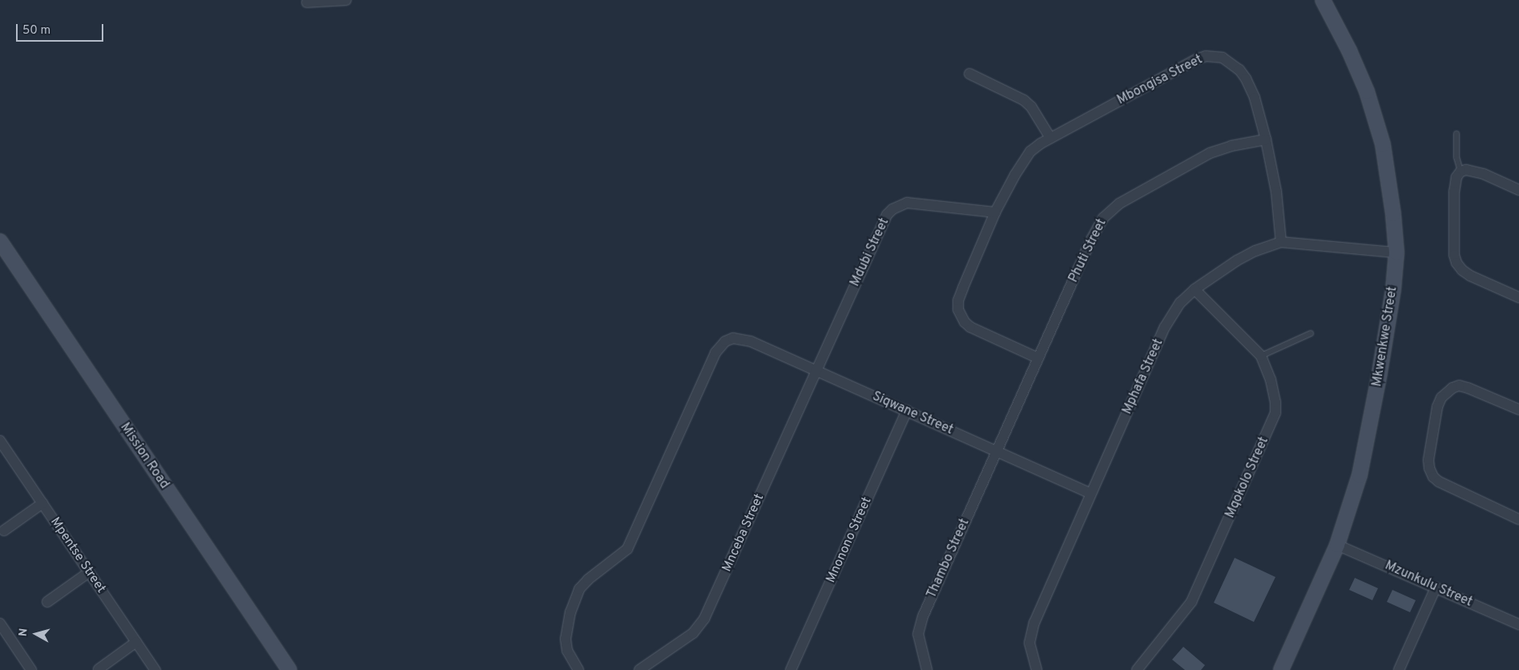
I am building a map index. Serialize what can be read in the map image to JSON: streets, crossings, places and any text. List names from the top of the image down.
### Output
{
  "streets": {
    "street": [
      "Mbongisa Street",
      "Phuti Street",
      "Mdubi Street",
      "Mkwenkwe Street",
      "Mphafa Street",
      "Siqwane Street",
      "Mission Road",
      "Mqokolo Street",
      "Mnceba Street",
      "Mnonono Street",
      "Mpentse Street",
      "Thambo Street",
      "Mzunkulu Street"
    ]
  },
  "crossings": [
    ["Mbongisa Street", "Phuti Street"],
    ["Mbongisa Street", "Mdubi Street"],
    ["Mbongisa Street", "Mphafa Street"],
    ["Phuti Street", "Siqwane Street"],
    ["Phuti Street", "Thambo Street"],
    ["Mdubi Street", "Siqwane Street"],
    ["Mdubi Street", "Mnceba Street"],
    ["Mkwenkwe Street", "Mphafa Street"],
    ["Mkwenkwe Street", "Mzunkulu Street"],
    ["Mphafa Street", "Siqwane Street"],
    ["Mphafa Street", "Mqokolo Street"],
    ["Siqwane Street", "Mnceba Street"],
    ["Siqwane Street", "Mnonono Street"],
    ["Siqwane Street", "Thambo Street"]
  ],
  "scale_bar": "50 m",
  "north": "left"
}
